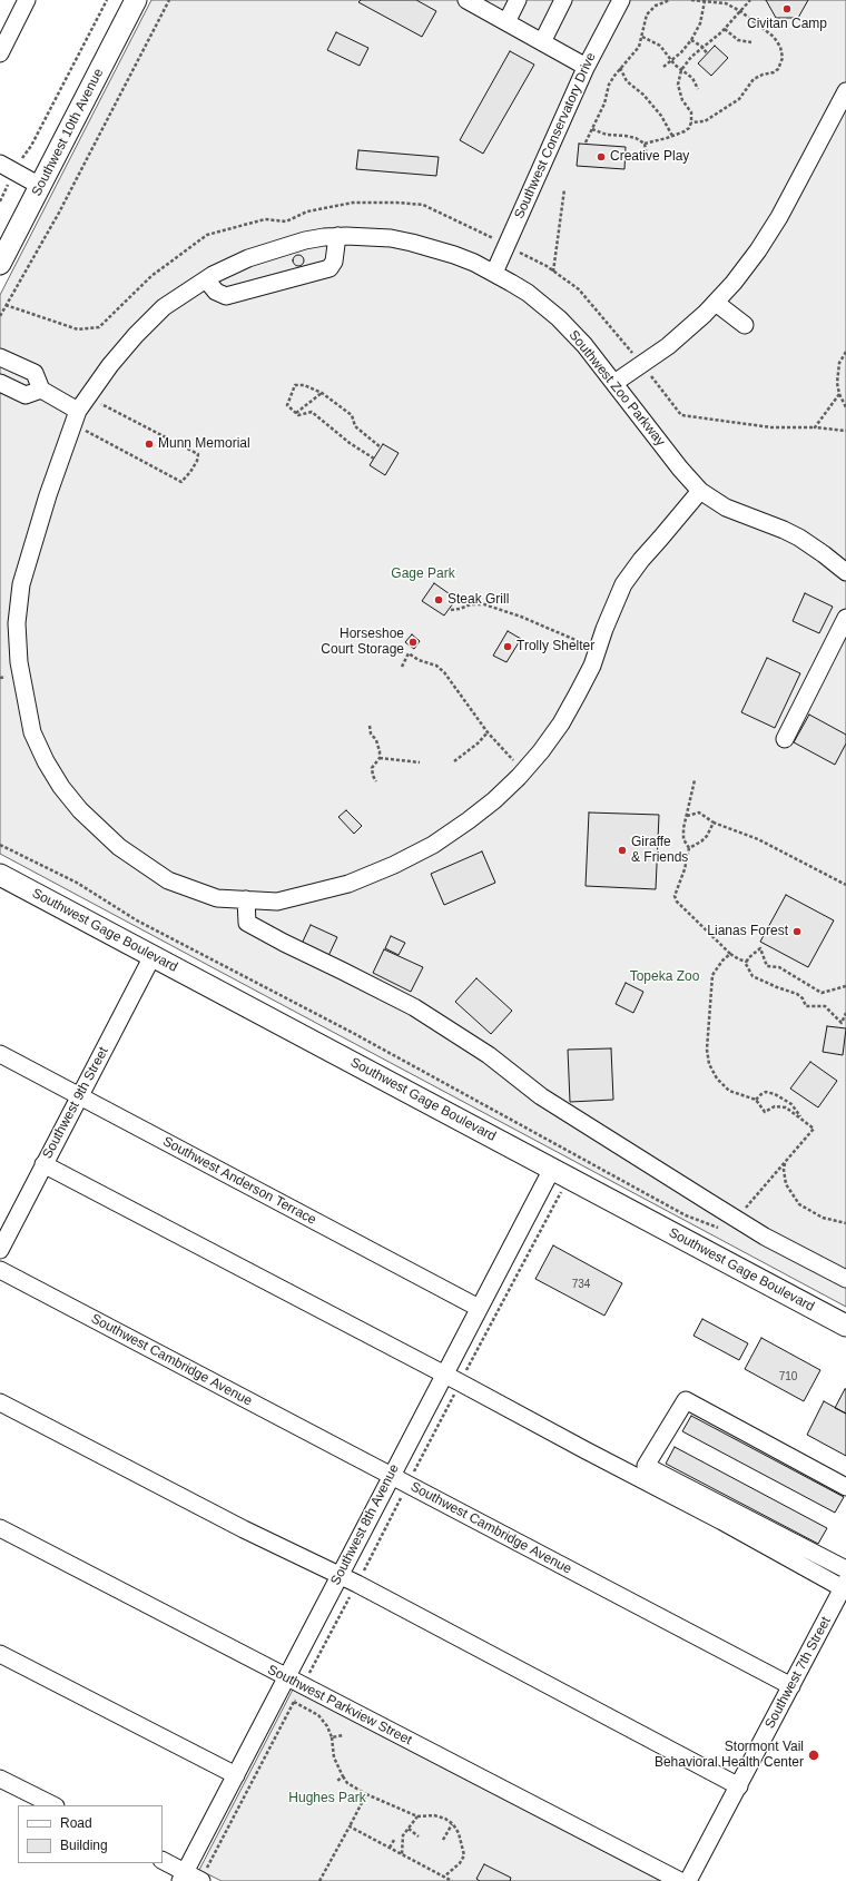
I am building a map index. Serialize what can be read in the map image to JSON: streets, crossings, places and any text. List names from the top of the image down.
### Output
{
  "streets": {
    "main road": ["Southwest 10th Avenue", "Southwest Gage Boulevard"],
    "street": [
      "Southwest Conservatory Drive",
      "Southwest Zoo Parkway",
      "Southwest 9th Street",
      "Southwest Anderson Terrace",
      "Southwest Cambridge Avenue",
      "Southwest 8th Avenue",
      "Southwest 7th Street",
      "Southwest Parkview Street"
    ]
  },
  "crossings": [
    ["Southwest Conservatory Drive", "Southwest Zoo Parkway"],
    ["Southwest Gage Boulevard", "Southwest 9th Street"],
    ["Southwest Gage Boulevard", "Southwest 8th Avenue"],
    ["Southwest 9th Street", "Southwest Anderson Terrace"],
    ["Southwest Anderson Terrace", "Southwest 8th Avenue"],
    ["Southwest Cambridge Avenue", "Southwest 8th Avenue"],
    ["Southwest Cambridge Avenue", "Southwest 7th Street"],
    ["Southwest 8th Avenue", "Southwest Parkview Street"]
  ],
  "parks": ["Gage Park", "Topeka Zoo", "Hughes Park"],
  "places": [
    "Civitan Camp",
    "Creative Play",
    "Munn Memorial",
    "Steak Grill",
    "Horseshoe Court Storage",
    "Trolly Shelter",
    "Giraffe & Friends",
    "Lianas Forest",
    "Stormont Vail Behavioral Health Center"
  ],
  "house_numbers": ["734", "710"],
  "legend": ["Road", "Building"]
}
